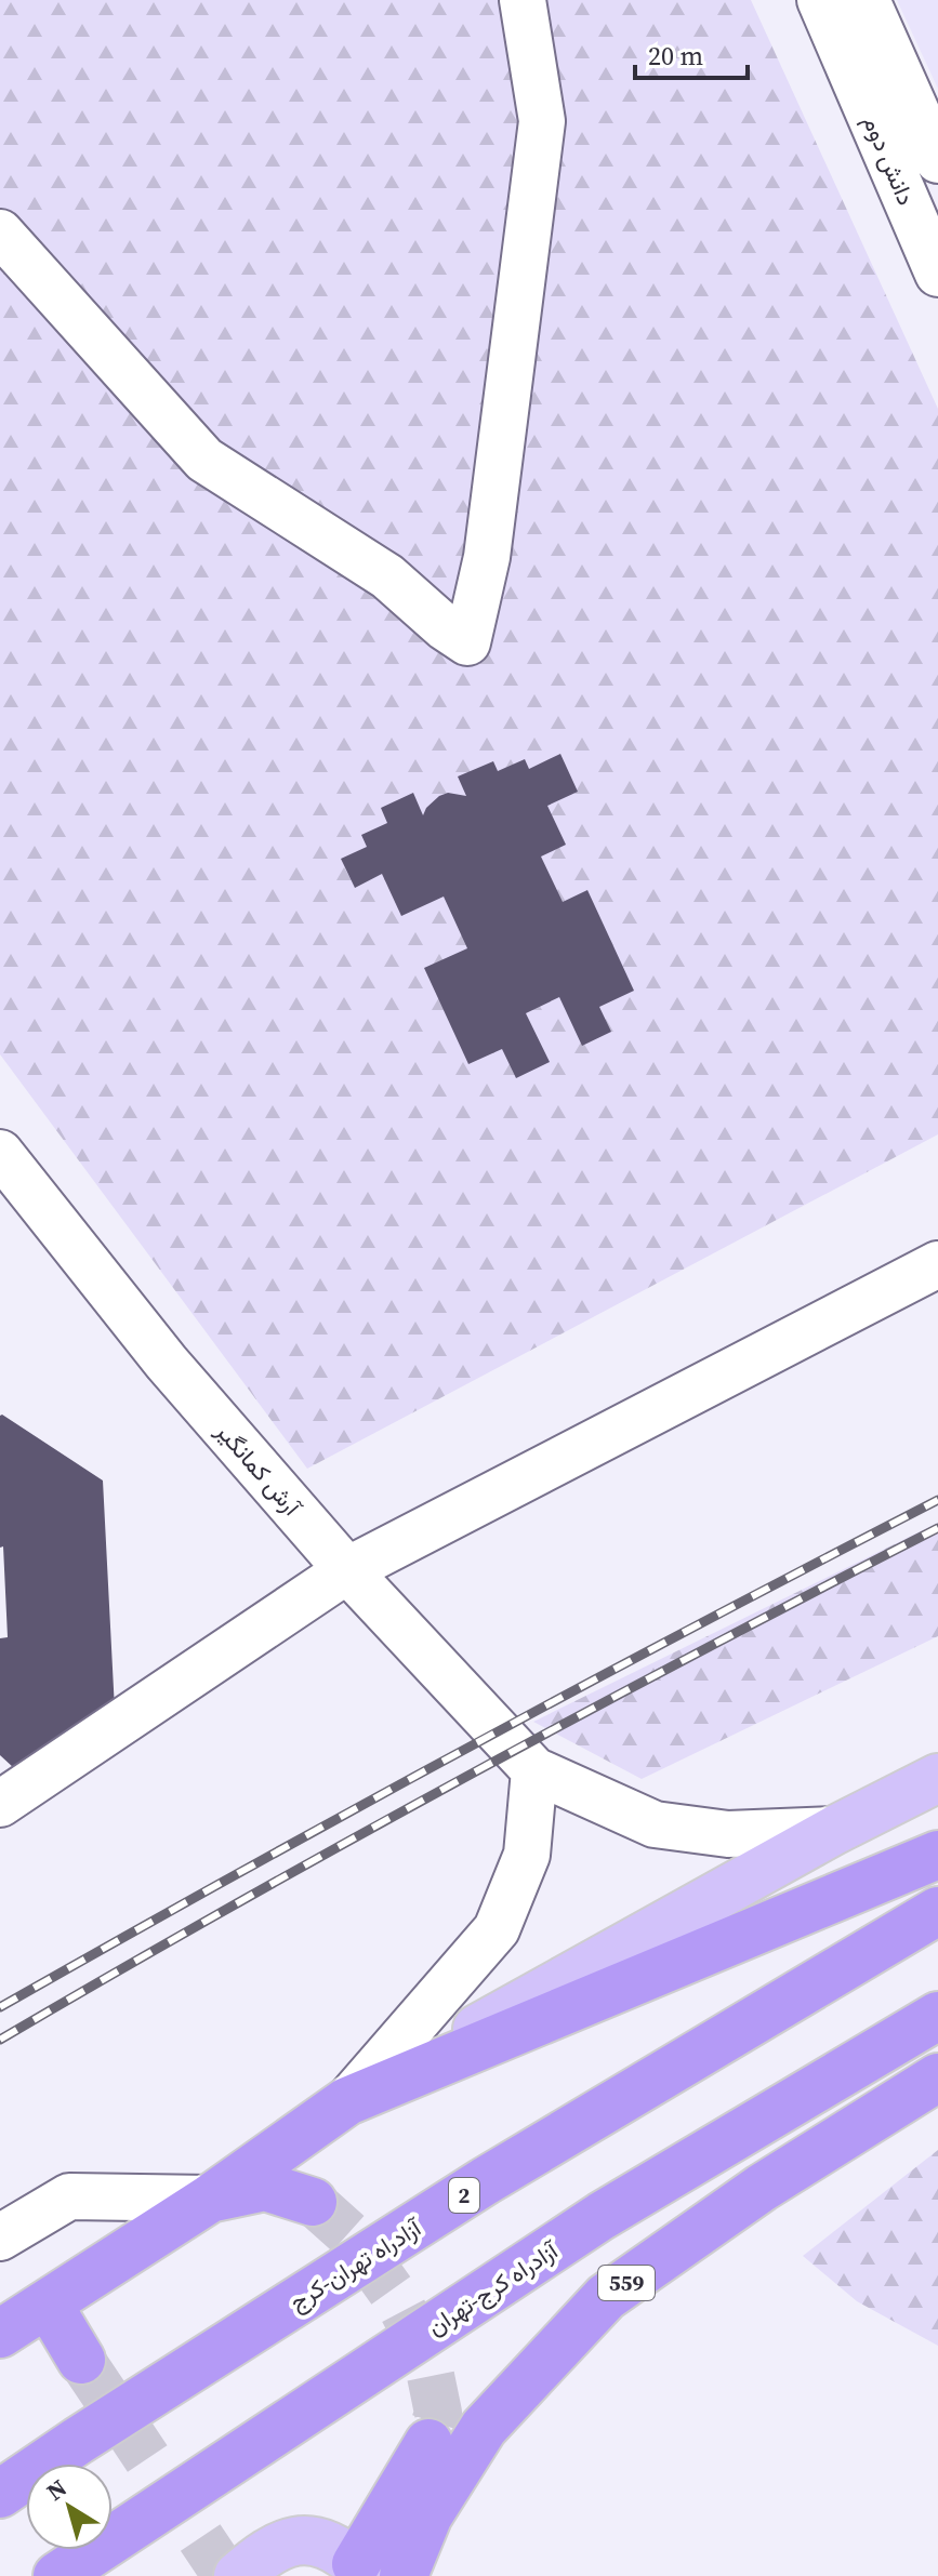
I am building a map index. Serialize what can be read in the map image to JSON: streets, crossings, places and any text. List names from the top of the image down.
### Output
{
  "streets": {
    "highway": [
      "2",
      "آزادراه تهران-کرج",
      "559",
      "آزادراه کرج-تهران"
    ],
    "street": ["دانش دوم", "آرش کمانگیر"]
  },
  "scale_bar": "20 m",
  "north": "top left"
}
